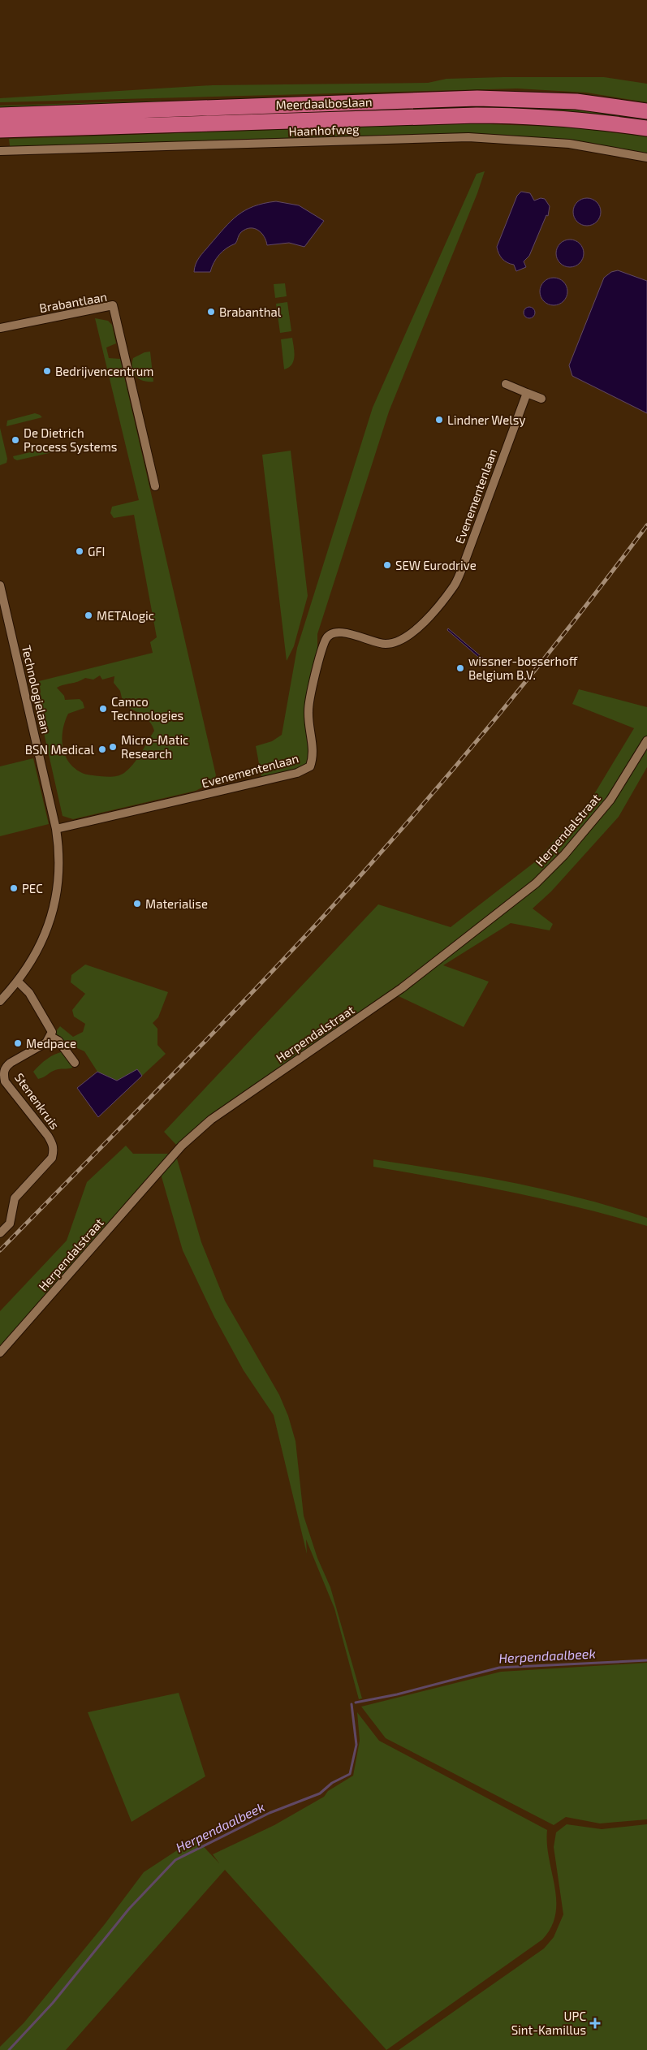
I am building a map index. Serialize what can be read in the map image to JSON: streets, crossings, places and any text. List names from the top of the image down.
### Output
{
  "streets": {
    "highway": ["Meerdaalboslaan"],
    "street": [
      "Haanhofweg",
      "Brabantlaan",
      "Evenementenlaan",
      "Technologielaan",
      "Herpendalstraat",
      "Stenenkruis"
    ]
  },
  "crossings": [
    ["Evenementenlaan", "Technologielaan"]
  ],
  "water": ["Herpendaalbeek"],
  "places": {
    "other": [
      "Brabanthal",
      "Bedrijvencentrum",
      "Lindner Welsy",
      "De Dietrich Process Systems",
      "GFI",
      "SEW Eurodrive",
      "METAlogic",
      "wissner-bosserhoff Belgium B.V.",
      "Camco Technologies",
      "Micro-Matic Research",
      "BSN Medical",
      "PEC",
      "Materialise",
      "Medpace"
    ],
    "health": ["UPC Sint-Kamillus"]
  }
}
